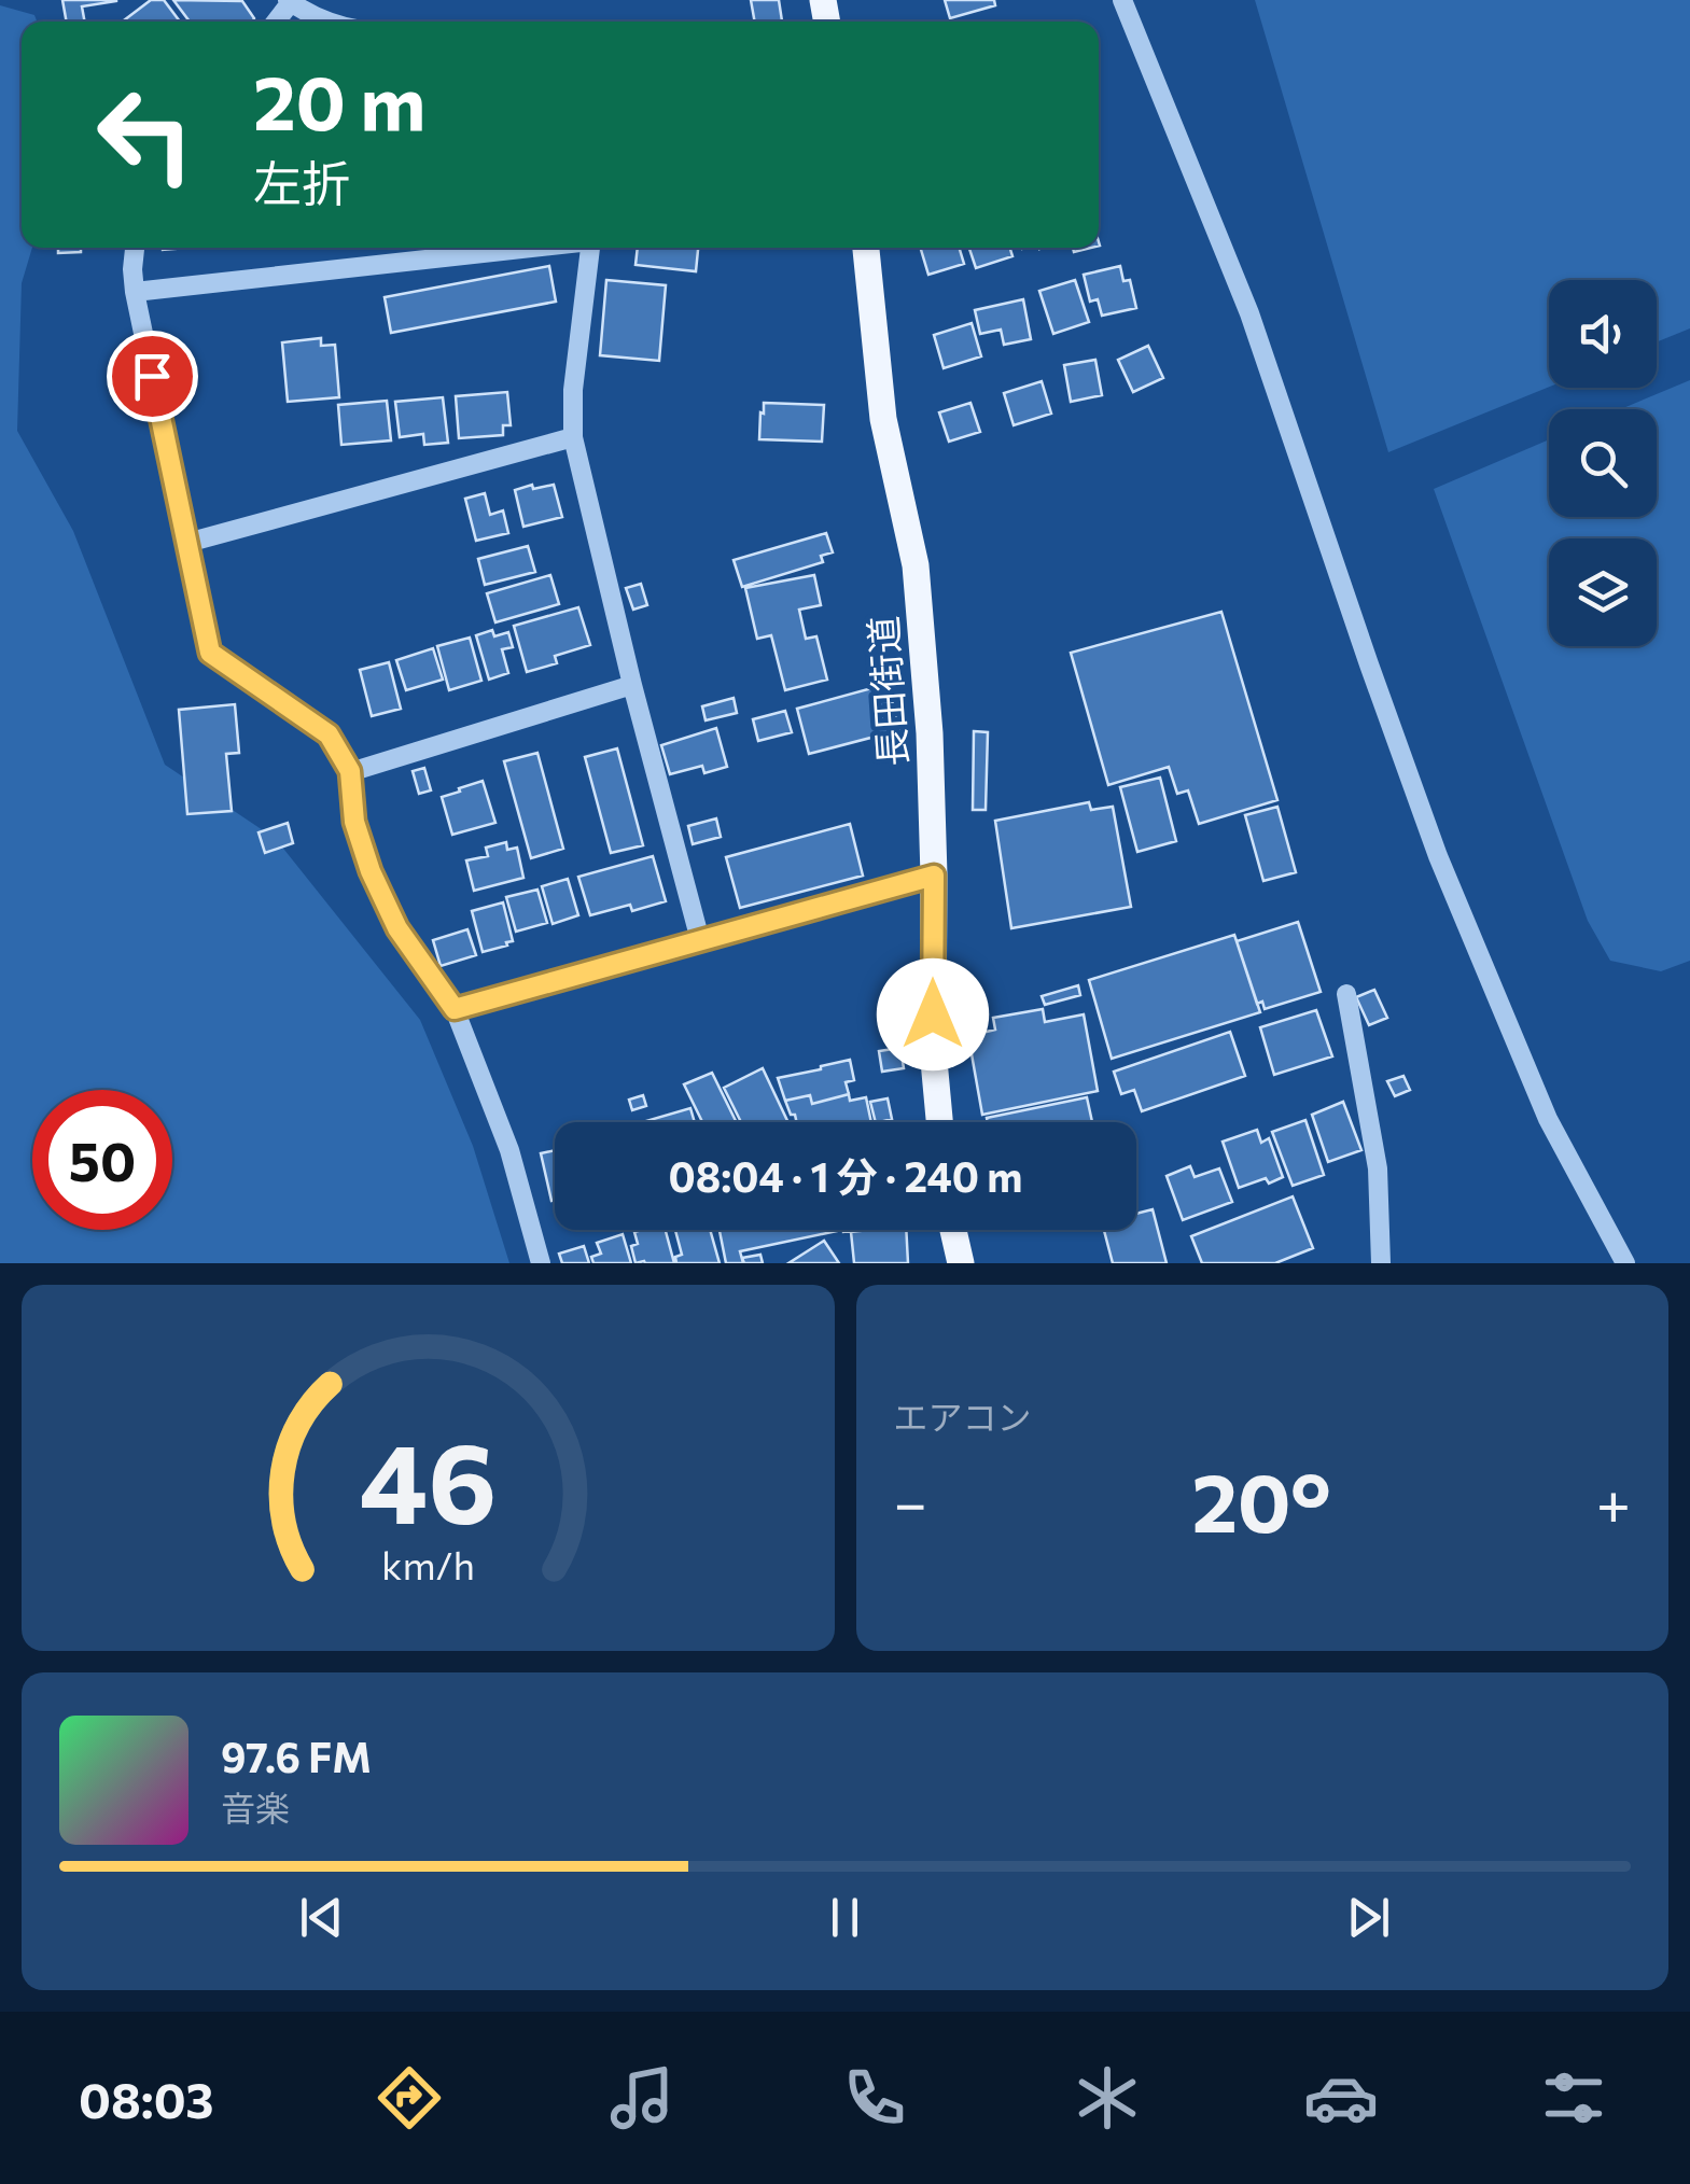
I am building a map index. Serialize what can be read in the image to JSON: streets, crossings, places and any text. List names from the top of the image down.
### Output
{
  "streets": {
    "main road": ["長田街道"]
  },
  "page": {
    "turn": ["20 m", "左折"],
    "limit": "50",
    "trip": "08:04 · 1 分 · 240 m",
    "tile": "エアコン",
    "heat": ["−", "20°", "+"],
    "song": ["97.6 FM", "音楽"],
    "tabs": "08:03",
    "gauge": ["46", "km/h"]
  }
}
